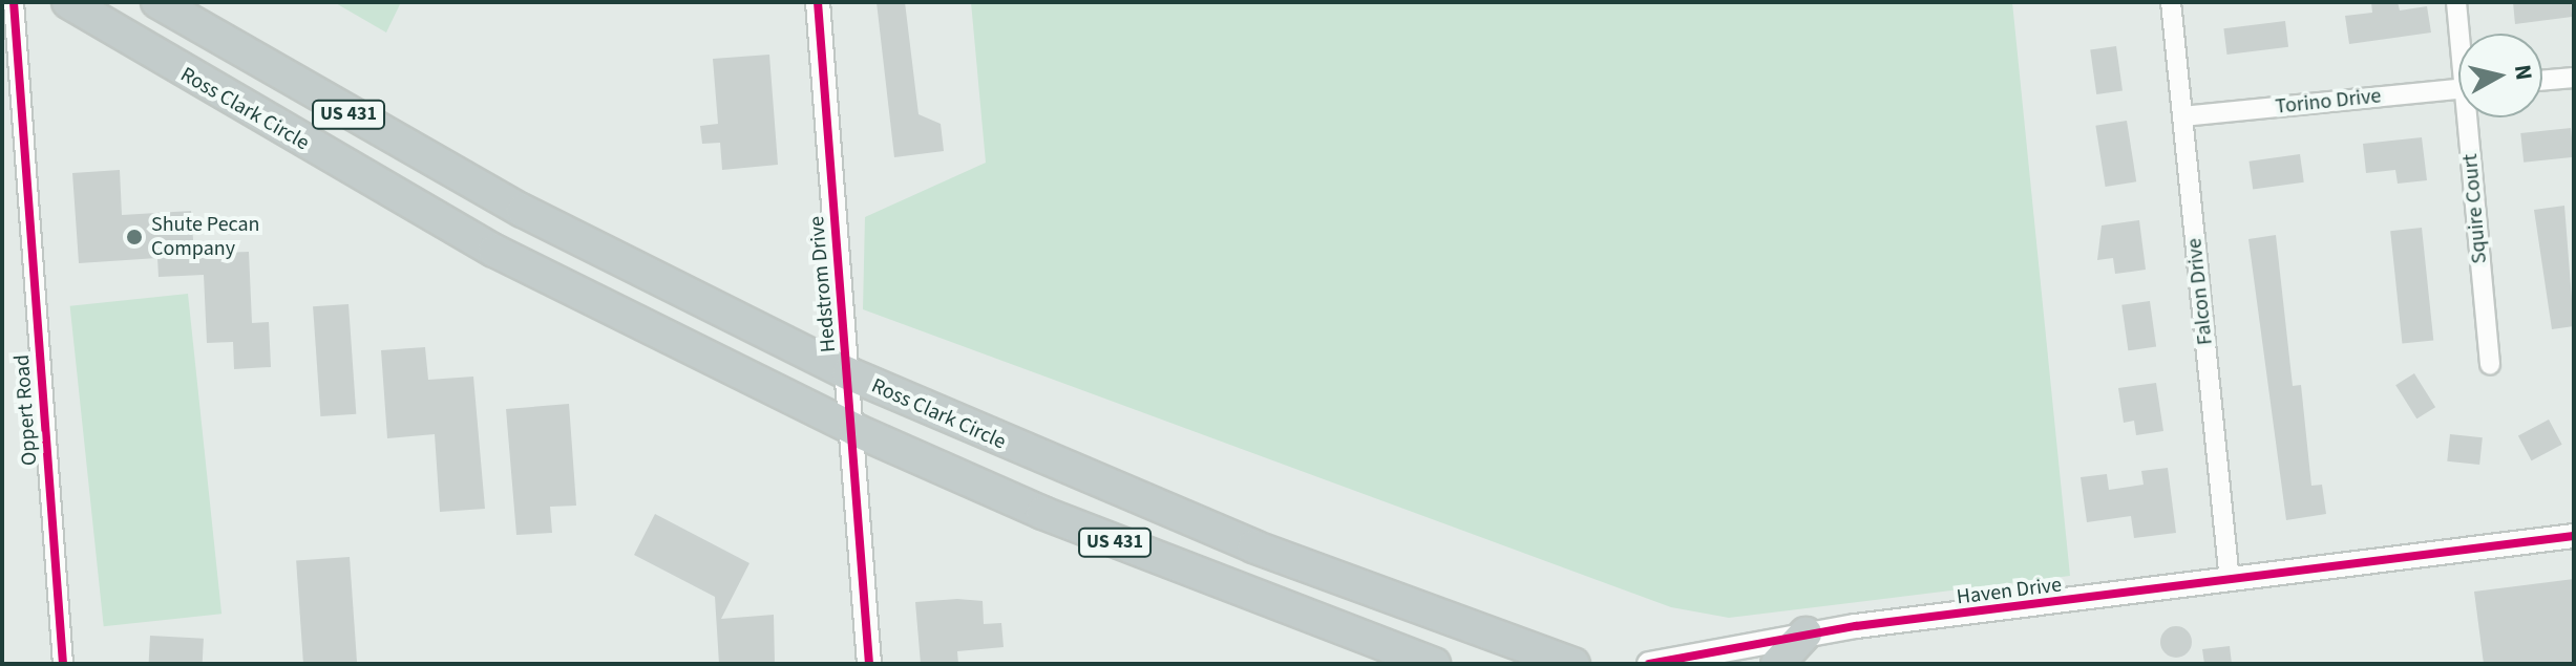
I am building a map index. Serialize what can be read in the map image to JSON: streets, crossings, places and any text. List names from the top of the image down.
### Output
{
  "streets": {
    "highway": ["Ross Clark Circle", "US 431"],
    "street": [
      "Torino Drive",
      "Squire Court",
      "Hedstrom Drive",
      "Falcon Drive",
      "Oppert Road",
      "Haven Drive"
    ]
  },
  "crossings": [
    ["Torino Drive", "Falcon Drive"],
    ["Ross Clark Circle", "Hedstrom Drive"],
    ["Falcon Drive", "Haven Drive"]
  ],
  "places": ["Shute Pecan Company"],
  "north": "right"
}
